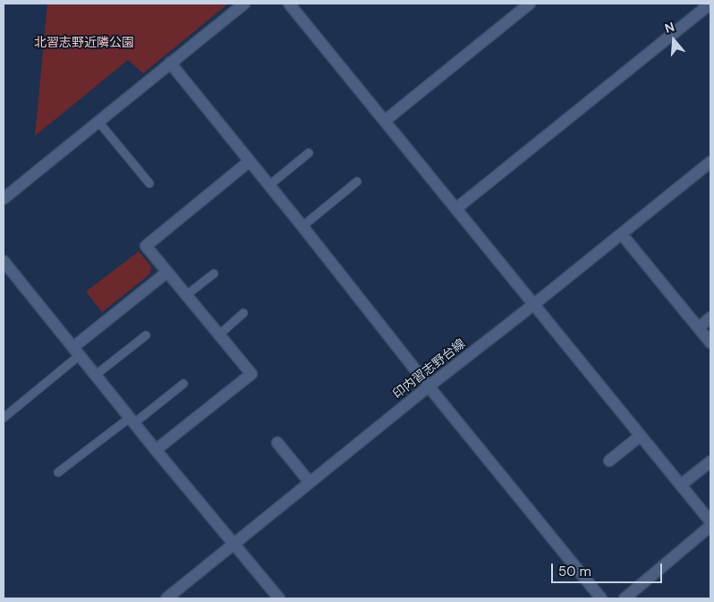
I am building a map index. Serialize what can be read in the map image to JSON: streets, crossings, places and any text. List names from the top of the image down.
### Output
{
  "streets": {
    "street": ["印内習志野台線"]
  },
  "parks": ["北習志野近隣公園"],
  "scale_bar": "50 m",
  "north": "top"
}
